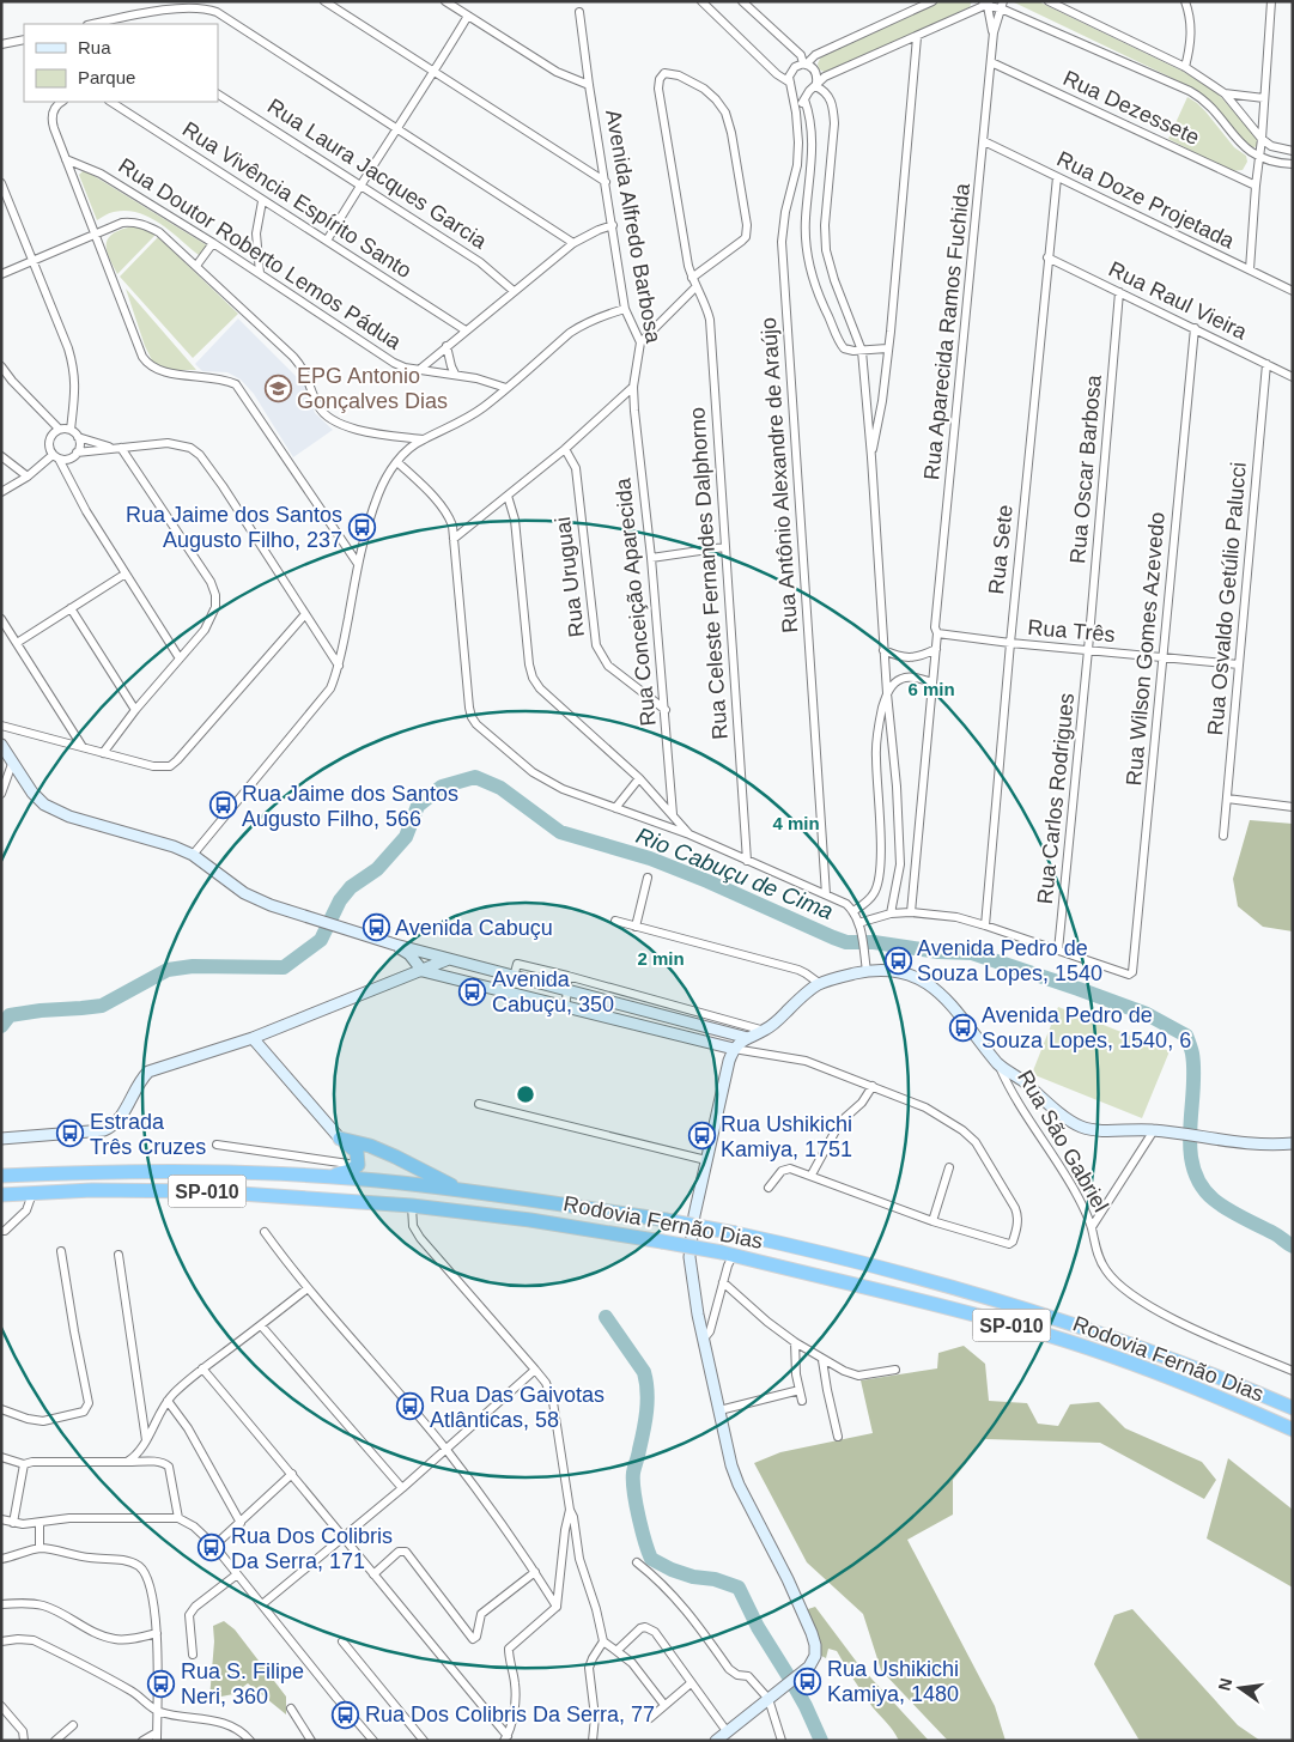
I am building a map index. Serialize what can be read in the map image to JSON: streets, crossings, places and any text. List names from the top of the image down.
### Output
{
  "streets": {
    "highway": ["SP-010", "Rodovia Fernão Dias"],
    "street": [
      "Rua Dezessete",
      "Rua Laura Jacques Garcia",
      "Rua Vivência Espírito Santo",
      "Rua Doze Projetada",
      "Avenida Alfredo Barbosa",
      "Rua Doutor Roberto Lemos Pádua",
      "Rua Raul Vieira",
      "Rua Aparecida Ramos Fuchida",
      "Rua Oscar Barbosa",
      "Rua Antônio Alexandre de Araújo",
      "Rua Sete",
      "Rua Celeste Fernandes Dalphorno",
      "Rua Uruguai",
      "Rua Osvaldo Getúlio Palucci",
      "Rua Conceição Aparecida",
      "Rua Três",
      "Rua Wilson Gomes Azevedo",
      "Rua Carlos Rodrigues",
      "Rua São Gabriel"
    ]
  },
  "crossings": [
    ["Rua Dezessete", "Rua Aparecida Ramos Fuchida"],
    ["Rua Doze Projetada", "Rua Aparecida Ramos Fuchida"],
    ["Rua Doze Projetada", "Rua Sete"],
    ["Avenida Alfredo Barbosa", "Rua Conceição Aparecida"],
    ["Rua Raul Vieira", "Rua Oscar Barbosa"],
    ["Rua Raul Vieira", "Rua Sete"],
    ["Rua Raul Vieira", "Rua Osvaldo Getúlio Palucci"],
    ["Rua Raul Vieira", "Rua Wilson Gomes Azevedo"],
    ["Rua Aparecida Ramos Fuchida", "Rua Três"],
    ["Rua Oscar Barbosa", "Rua Três"],
    ["Rua Oscar Barbosa", "Rua Carlos Rodrigues"],
    ["Rua Sete", "Rua Três"],
    ["Rua Uruguai", "Rua Conceição Aparecida"],
    ["Rua Osvaldo Getúlio Palucci", "Rua Três"],
    ["Rua Três", "Rua Wilson Gomes Azevedo"],
    ["Rua Três", "Rua Carlos Rodrigues"],
    ["Rua Wilson Gomes Azevedo", "Rua Carlos Rodrigues"]
  ],
  "water": ["Rio Cabuçu de Cima"],
  "places": {
    "school or university": ["EPG Antonio Gonçalves Dias"],
    "bus stop": [
      "Rua Jaime dos Santos Augusto Filho, 237",
      "Rua Jaime dos Santos Augusto Filho, 566",
      "Avenida Cabuçu",
      "Avenida Pedro de Souza Lopes, 1540",
      "Avenida Cabuçu, 350",
      "Avenida Pedro de Souza Lopes, 1540, 6",
      "Estrada Três Cruzes",
      "Rua Ushikichi Kamiya, 1751",
      "Rua Das Gaivotas Atlânticas, 58",
      "Rua Dos Colibris Da Serra, 171",
      "Rua Ushikichi Kamiya, 1480",
      "Rua S. Filipe Neri, 360",
      "Rua Dos Colibris Da Serra, 77"
    ]
  },
  "legend": ["Rua", "Parque"],
  "north": "left",
  "rings": ["6 min", "4 min", "2 min"]
}
